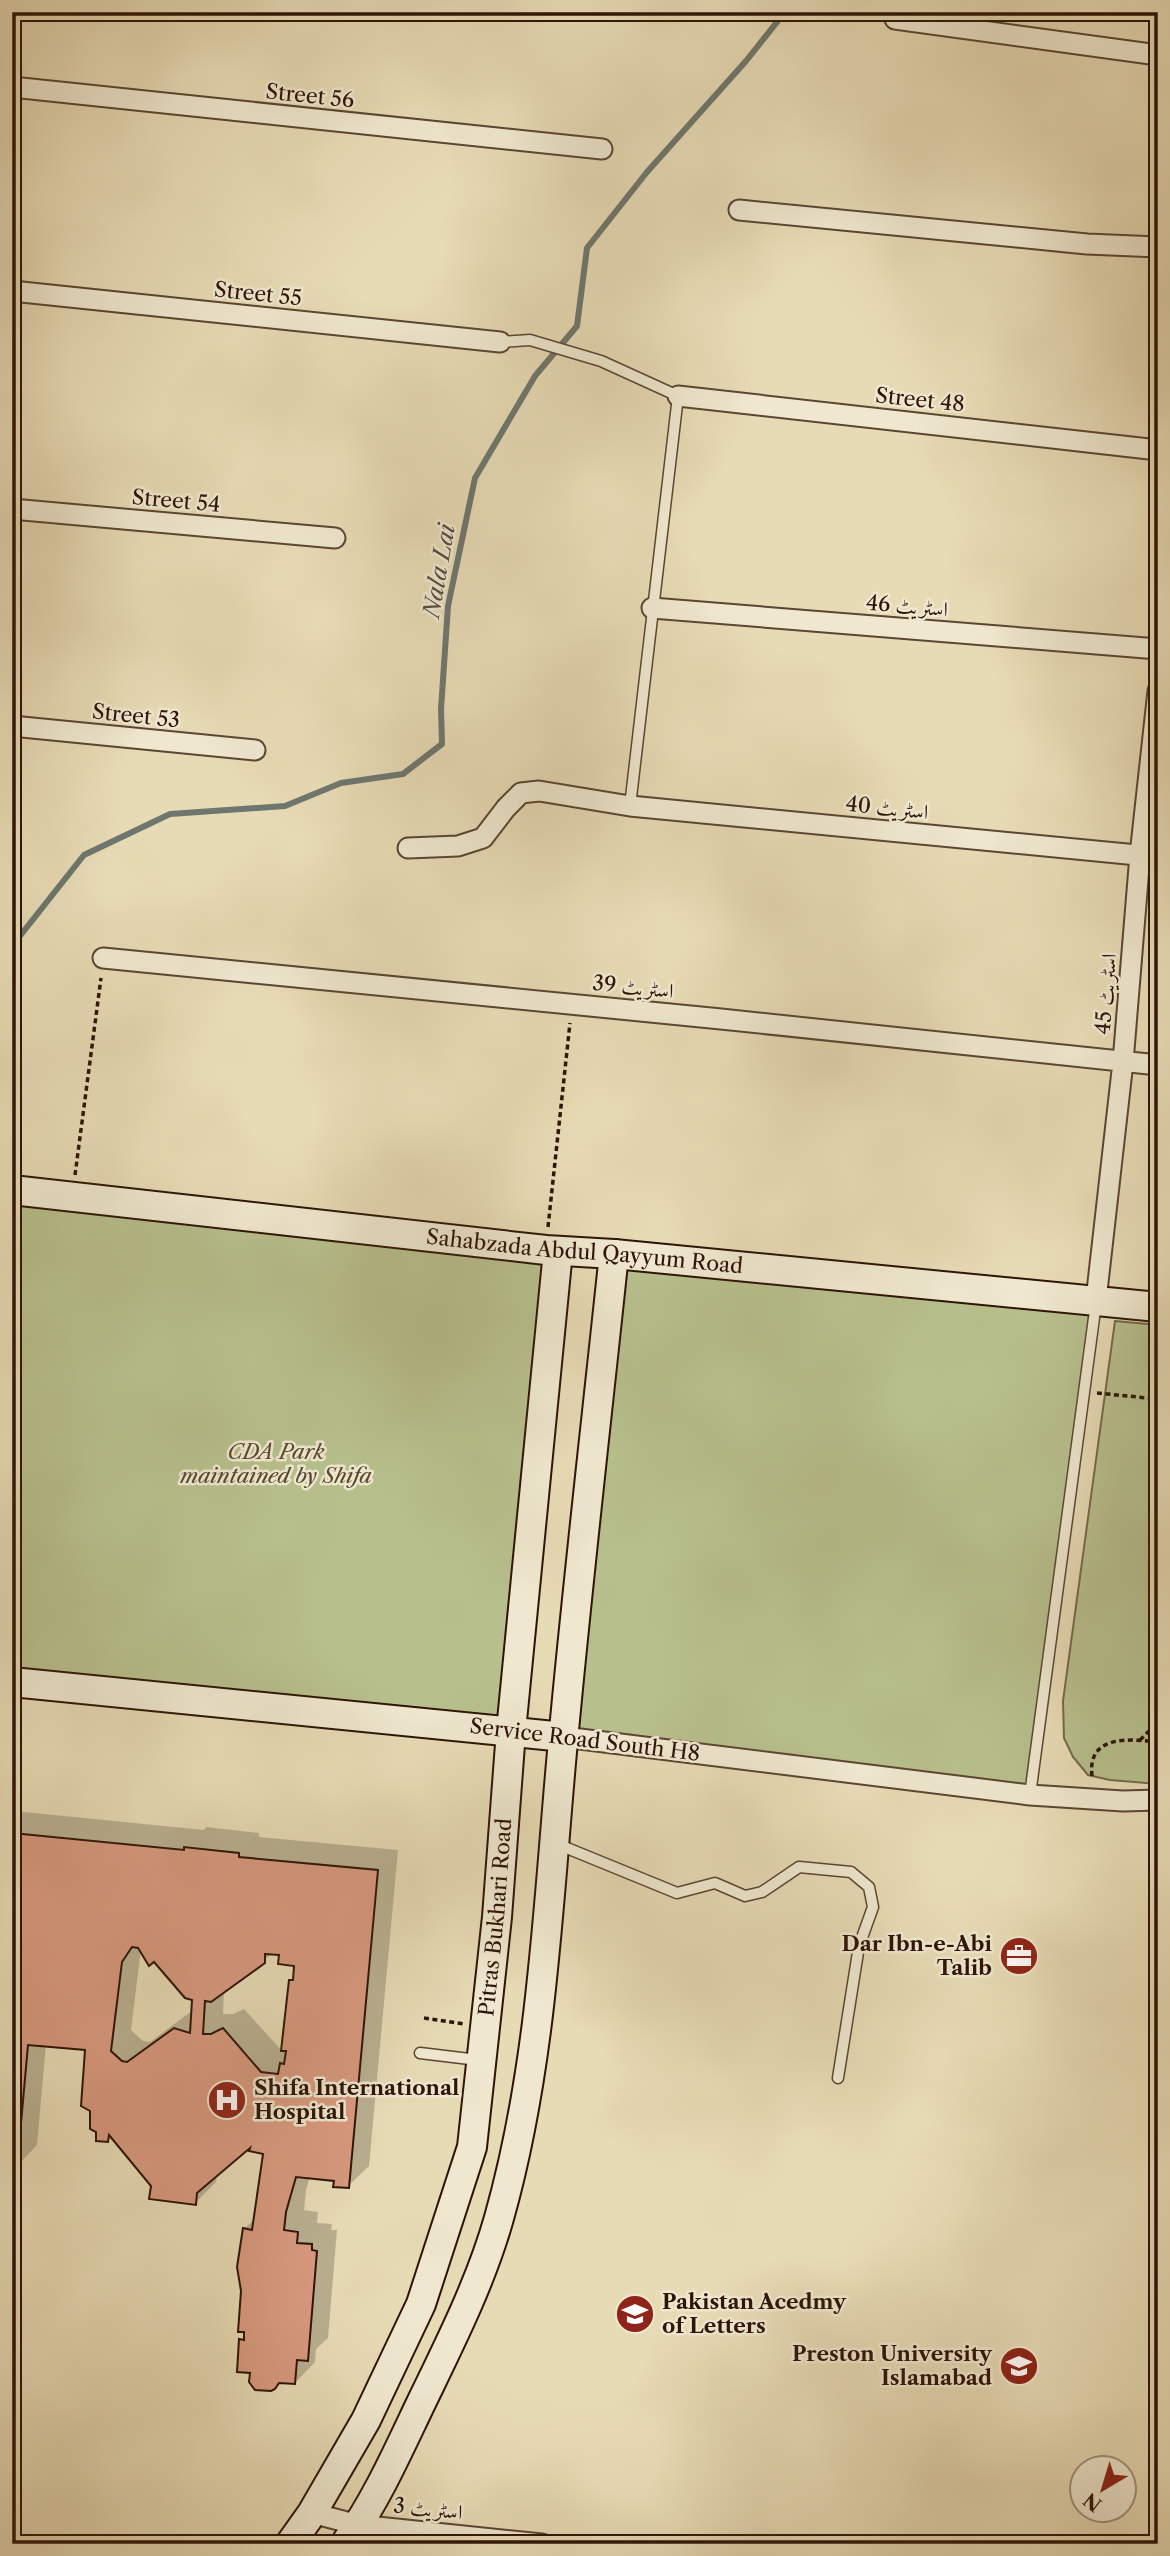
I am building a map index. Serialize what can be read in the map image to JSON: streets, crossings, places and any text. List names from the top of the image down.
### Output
{
  "streets": {
    "street": [
      "Street 56",
      "Street 55",
      "Street 48",
      "Street 54",
      "اسٹریٹ 46",
      "Street 53",
      "اسٹریٹ 40",
      "اسٹریٹ 39",
      "اسٹریٹ 45",
      "Sahabzada Abdul Qayyum Road",
      "Service Road South H8",
      "Pitras Bukhari Road",
      "اسٹریٹ 3"
    ]
  },
  "crossings": [
    ["اسٹریٹ 40", "اسٹریٹ 45"],
    ["اسٹریٹ 39", "اسٹریٹ 45"],
    ["اسٹریٹ 45", "Sahabzada Abdul Qayyum Road"],
    ["Sahabzada Abdul Qayyum Road", "Pitras Bukhari Road"],
    ["Service Road South H8", "Pitras Bukhari Road"],
    ["Pitras Bukhari Road", "اسٹریٹ 3"]
  ],
  "water": ["Nala Lai"],
  "parks": ["CDA Park maintained by Shifa"],
  "places": {
    "office": ["Dar Ibn-e-Abi Talib"],
    "hospital": ["Shifa International Hospital"],
    "school or university": ["Pakistan Acedmy of Letters", "Preston University Islamabad"]
  },
  "north": "bottom left"
}
